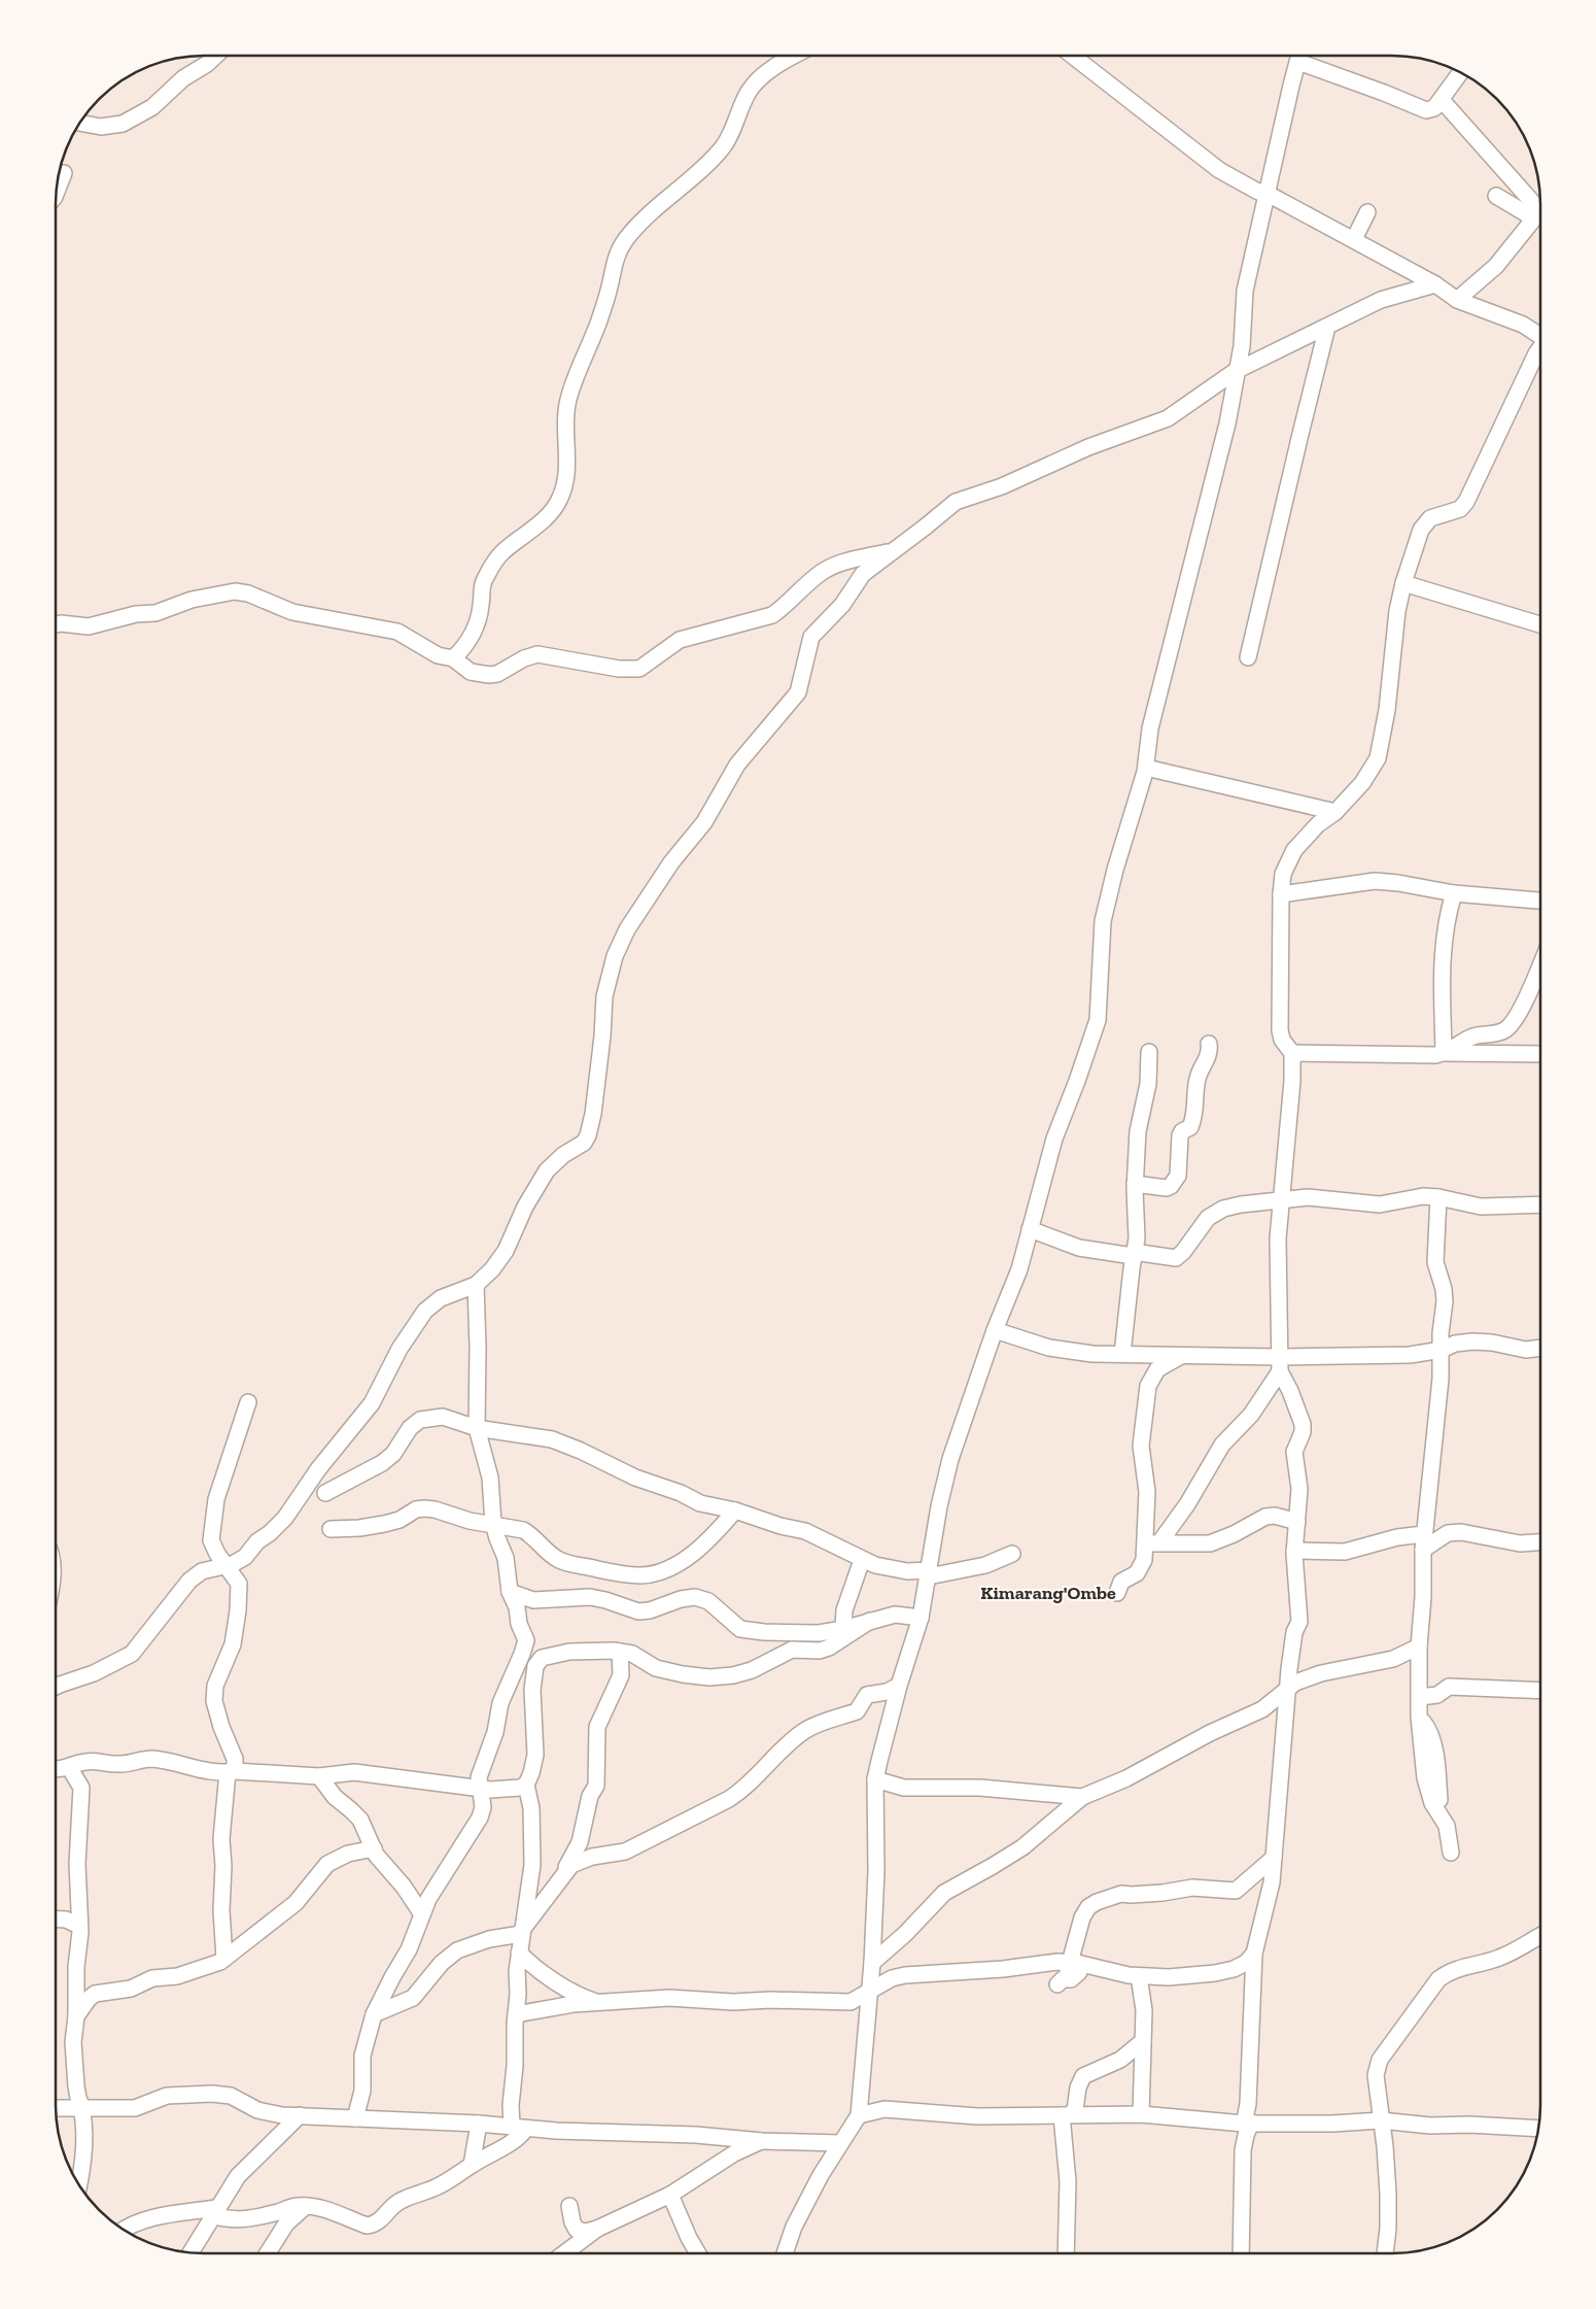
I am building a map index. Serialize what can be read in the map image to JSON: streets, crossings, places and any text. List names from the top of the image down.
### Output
{
  "districts": ["Kimarang'Ombe"]
}
